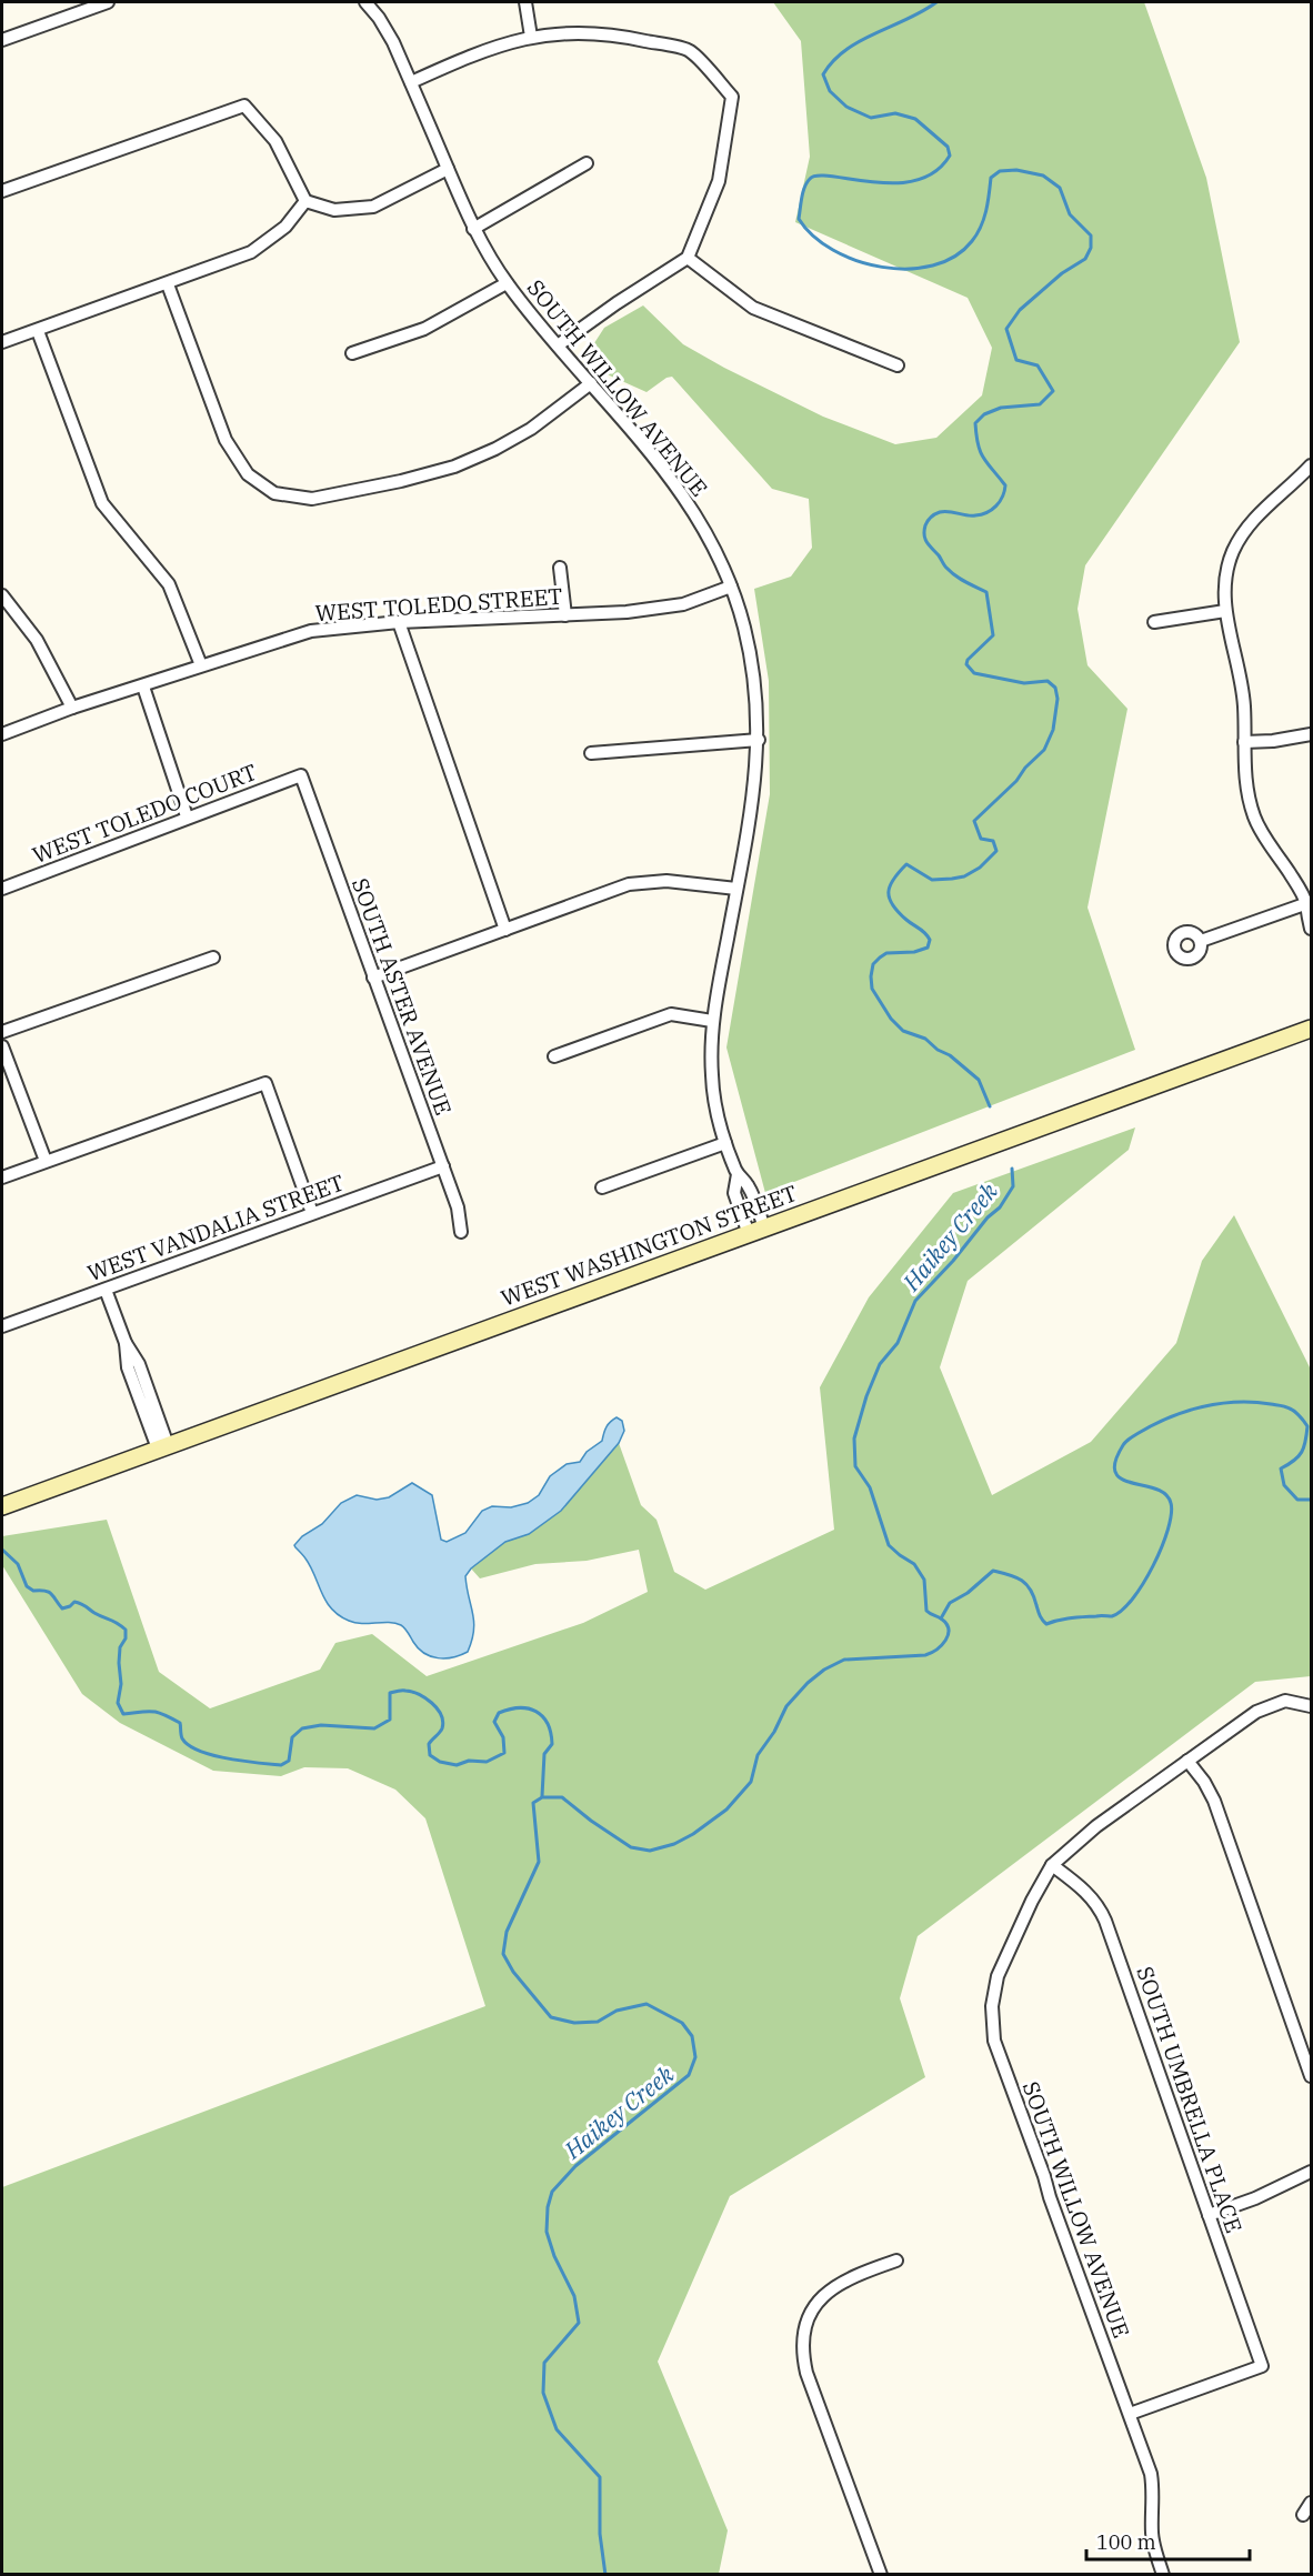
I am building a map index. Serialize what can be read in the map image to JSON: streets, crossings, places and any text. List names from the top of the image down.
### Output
{
  "streets": {
    "main road": ["WEST WASHINGTON STREET"],
    "street": [
      "SOUTH WILLOW AVENUE",
      "WEST TOLEDO STREET",
      "WEST TOLEDO COURT",
      "SOUTH ASTER AVENUE",
      "WEST VANDALIA STREET",
      "SOUTH UMBRELLA PLACE"
    ]
  },
  "crossings": [
    ["SOUTH WILLOW AVENUE", "WEST TOLEDO STREET"],
    ["SOUTH WILLOW AVENUE", "WEST WASHINGTON STREET"],
    ["SOUTH WILLOW AVENUE", "SOUTH UMBRELLA PLACE"],
    ["WEST TOLEDO COURT", "SOUTH ASTER AVENUE"],
    ["SOUTH ASTER AVENUE", "WEST VANDALIA STREET"]
  ],
  "water": ["Haikey Creek"],
  "scale_bar": "100 m"
}
